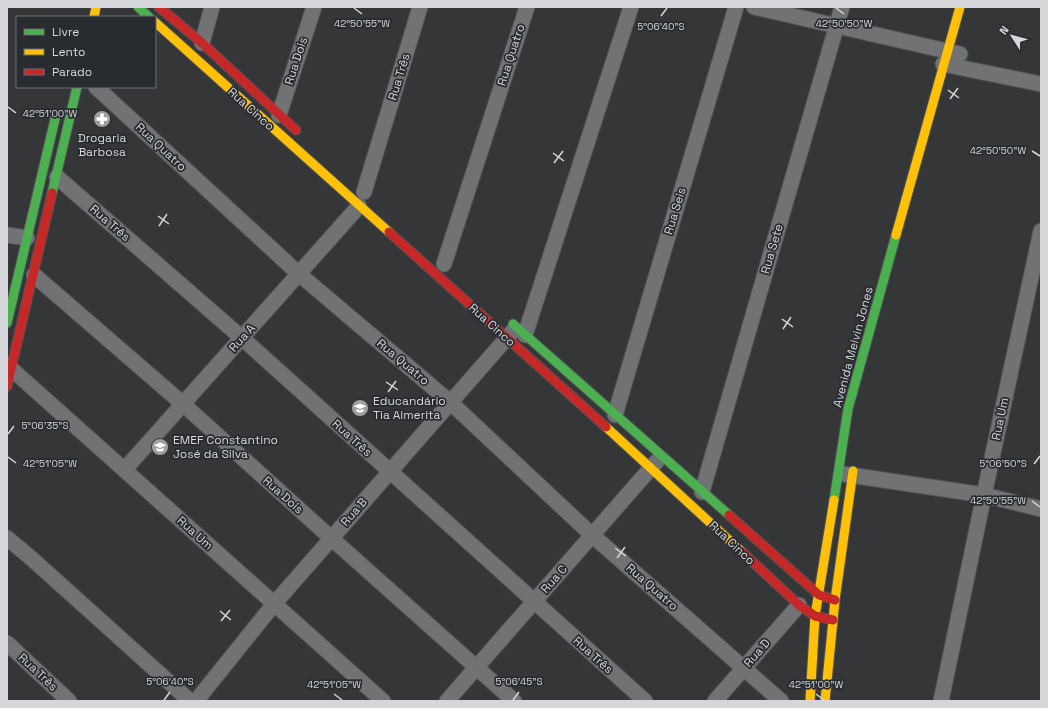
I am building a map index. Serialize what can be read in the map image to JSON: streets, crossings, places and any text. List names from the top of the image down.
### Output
{
  "streets": {
    "street": [
      "Rua Quatro",
      "Rua Dois",
      "Rua Três",
      "Rua Cinco",
      "Rua Seis",
      "Rua Sete",
      "Rua A",
      "Avenida Melvin Jones",
      "Rua Um",
      "Rua B",
      "Rua C",
      "Rua D"
    ]
  },
  "crossings": [
    ["Rua Quatro", "Rua A"],
    ["Rua Quatro", "Rua B"],
    ["Rua Quatro", "Rua C"],
    ["Rua Quatro", "Rua D"],
    ["Rua Dois", "Rua Cinco"],
    ["Rua Dois", "Rua A"],
    ["Rua Dois", "Rua B"],
    ["Rua Dois", "Rua C"],
    ["Rua Três", "Rua Cinco"],
    ["Rua Três", "Rua A"],
    ["Rua Três", "Rua B"],
    ["Rua Três", "Rua C"],
    ["Rua Cinco", "Rua Seis"],
    ["Rua Cinco", "Rua Sete"],
    ["Rua Cinco", "Rua A"],
    ["Rua Cinco", "Avenida Melvin Jones"],
    ["Rua Cinco", "Rua B"],
    ["Rua Cinco", "Rua C"],
    ["Rua Cinco", "Rua D"],
    ["Rua A", "Rua Um"],
    ["Rua Um", "Rua B"]
  ],
  "places": {
    "pharmacy": ["Drogaria Barbosa"],
    "school or university": ["Educandário Tia Almerita", "EMEF Constantino José da Silva"]
  },
  "legend": ["Livre", "Lento", "Parado"],
  "north": "top left",
  "coordinates": [
    "42°50'55\"W",
    "42°50'50\"W",
    "5°06'40\"S",
    "42°51'00\"W",
    "5°06'35\"S",
    "42°51'05\"W",
    "5°06'50\"S",
    "5°06'45\"S"
  ]
}
